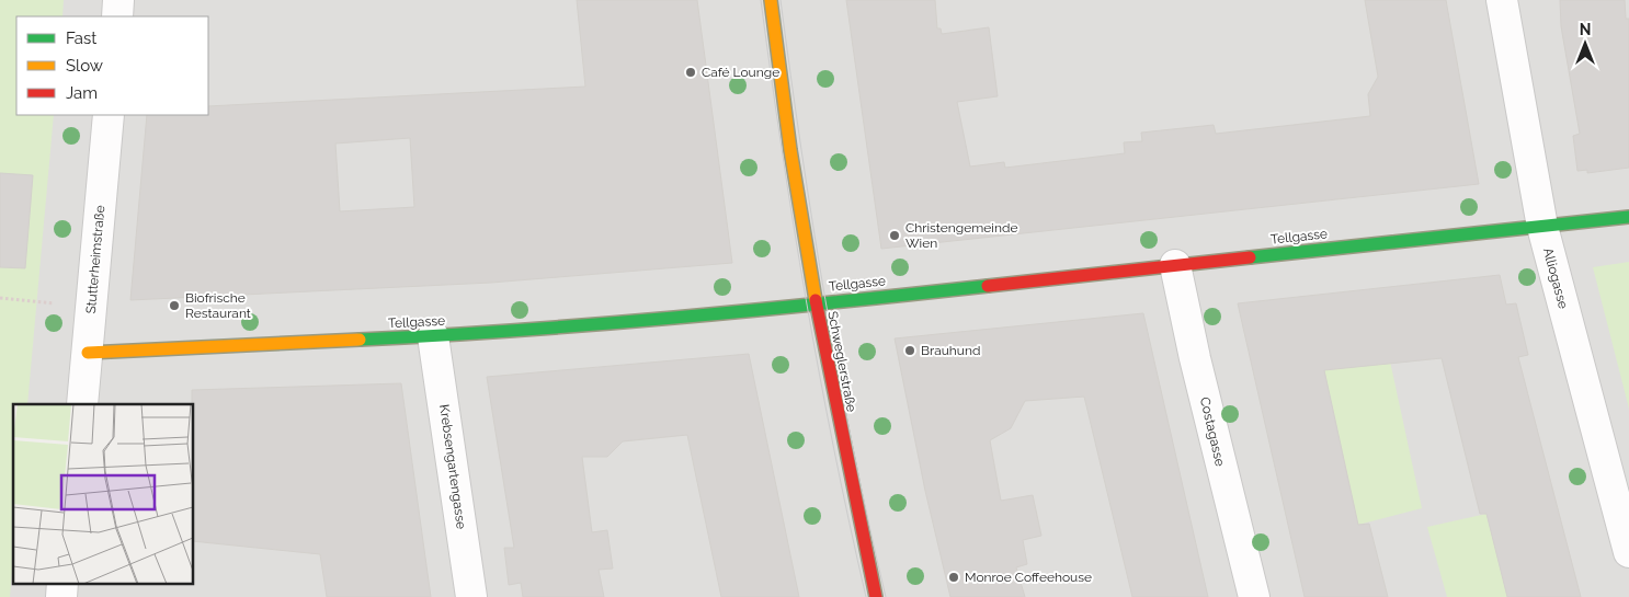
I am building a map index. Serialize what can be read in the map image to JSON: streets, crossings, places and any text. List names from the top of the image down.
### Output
{
  "streets": {
    "street": [
      "Tellgasse",
      "Stutterheimstraße",
      "Alliogasse",
      "Schweglerstraße",
      "Costagasse",
      "Krebsengartengasse"
    ]
  },
  "crossings": [
    ["Tellgasse", "Stutterheimstraße"],
    ["Tellgasse", "Alliogasse"],
    ["Tellgasse", "Schweglerstraße"],
    ["Tellgasse", "Costagasse"],
    ["Tellgasse", "Krebsengartengasse"]
  ],
  "places": [
    "Café Lounge",
    "Christengemeinde Wien",
    "Biofrische Restaurant",
    "Brauhund",
    "Monroe Coffeehouse"
  ],
  "legend": ["Fast", "Slow", "Jam"],
  "north": "top"
}
